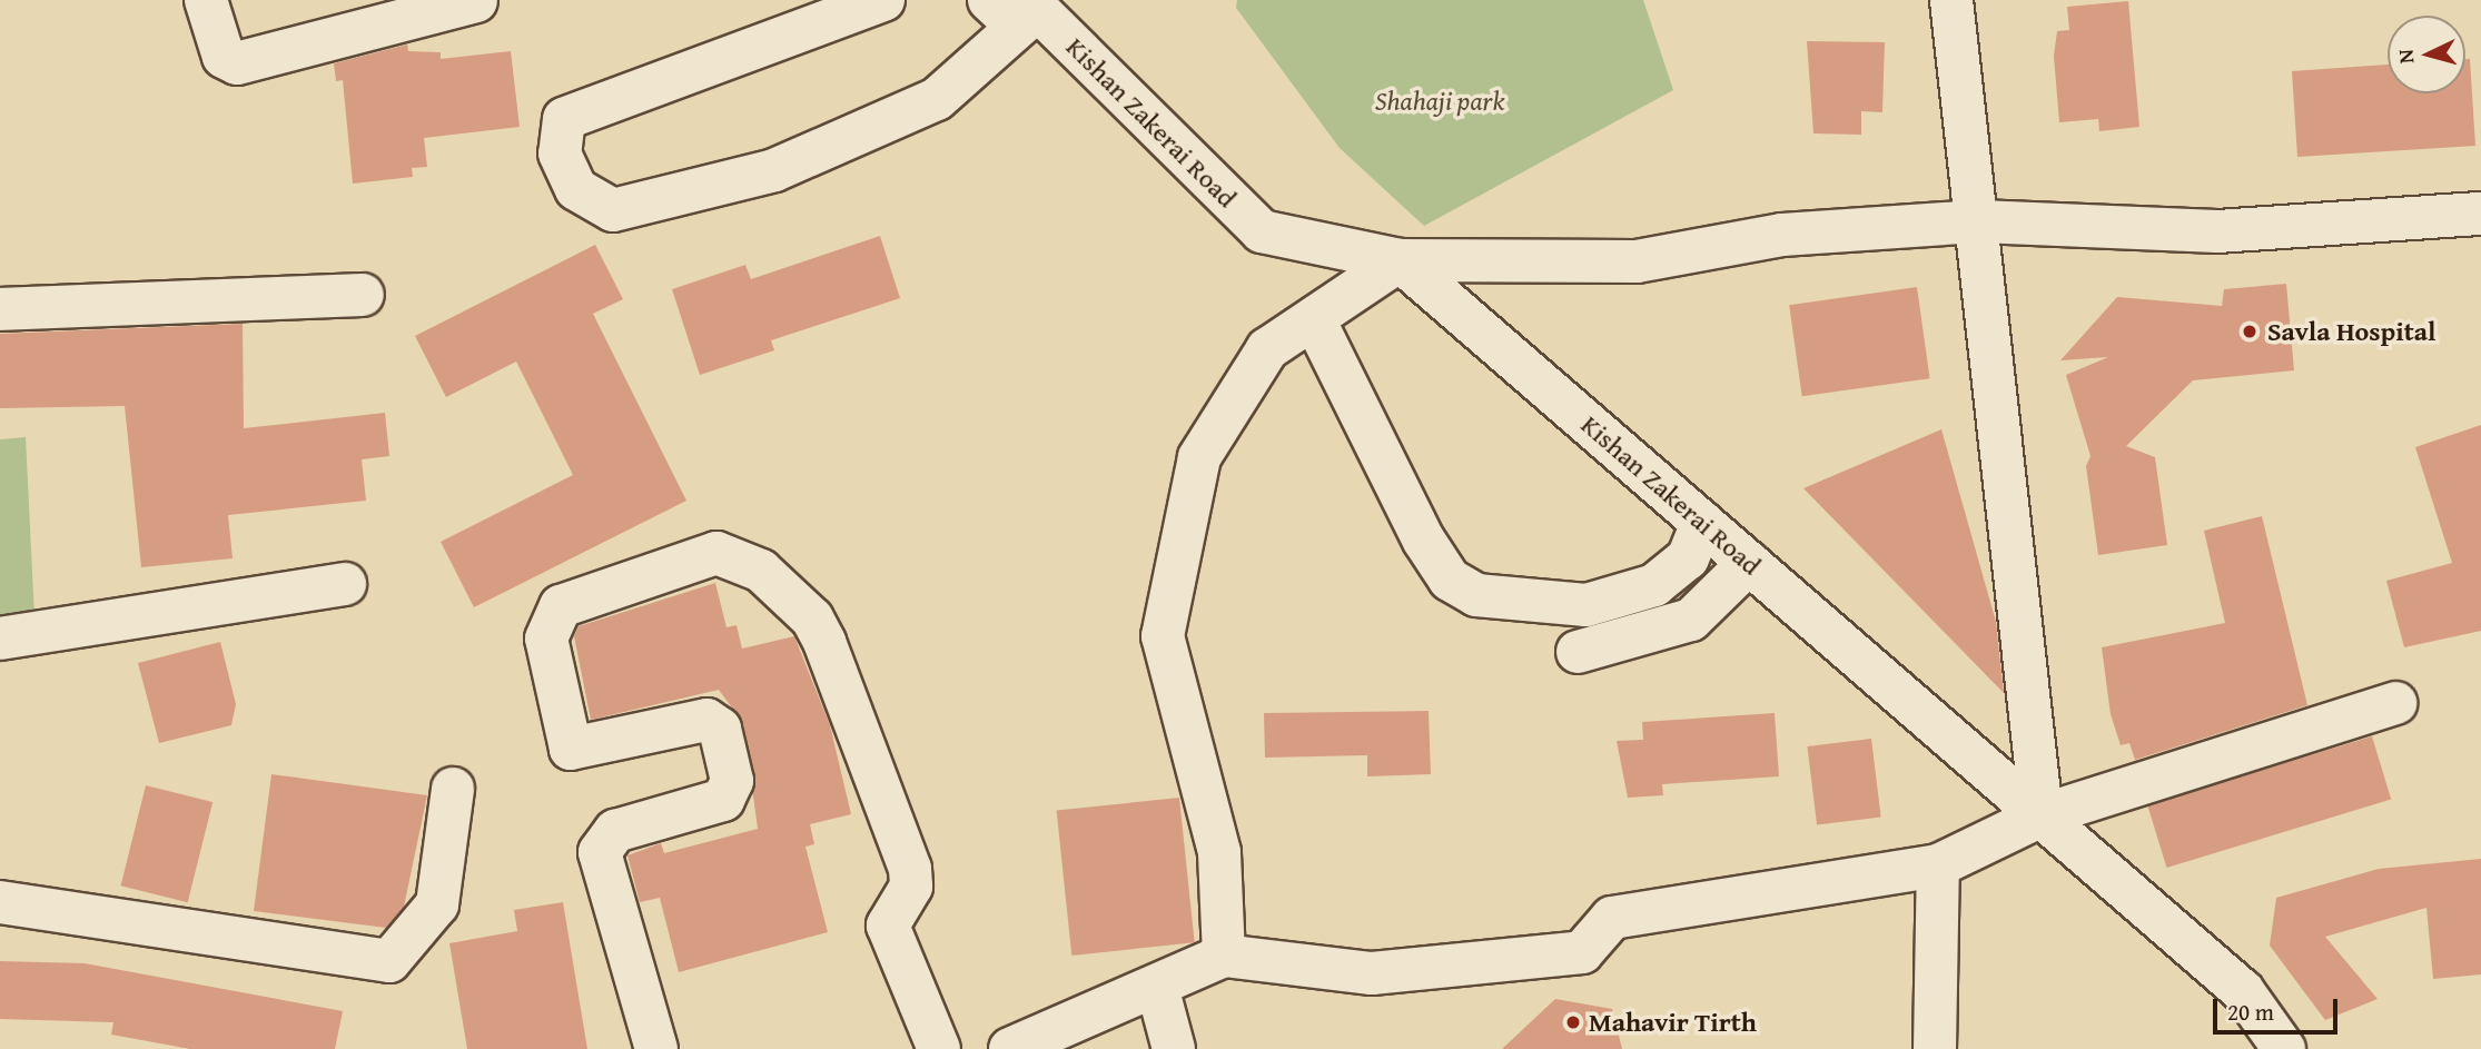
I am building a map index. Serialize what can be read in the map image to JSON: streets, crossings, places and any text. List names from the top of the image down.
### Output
{
  "streets": {
    "street": ["Kishan Zakerai Road"]
  },
  "parks": ["Shahaji park"],
  "places": ["Savla Hospital", "Mahavir Tirth"],
  "scale_bar": "20 m",
  "north": "left"
}
